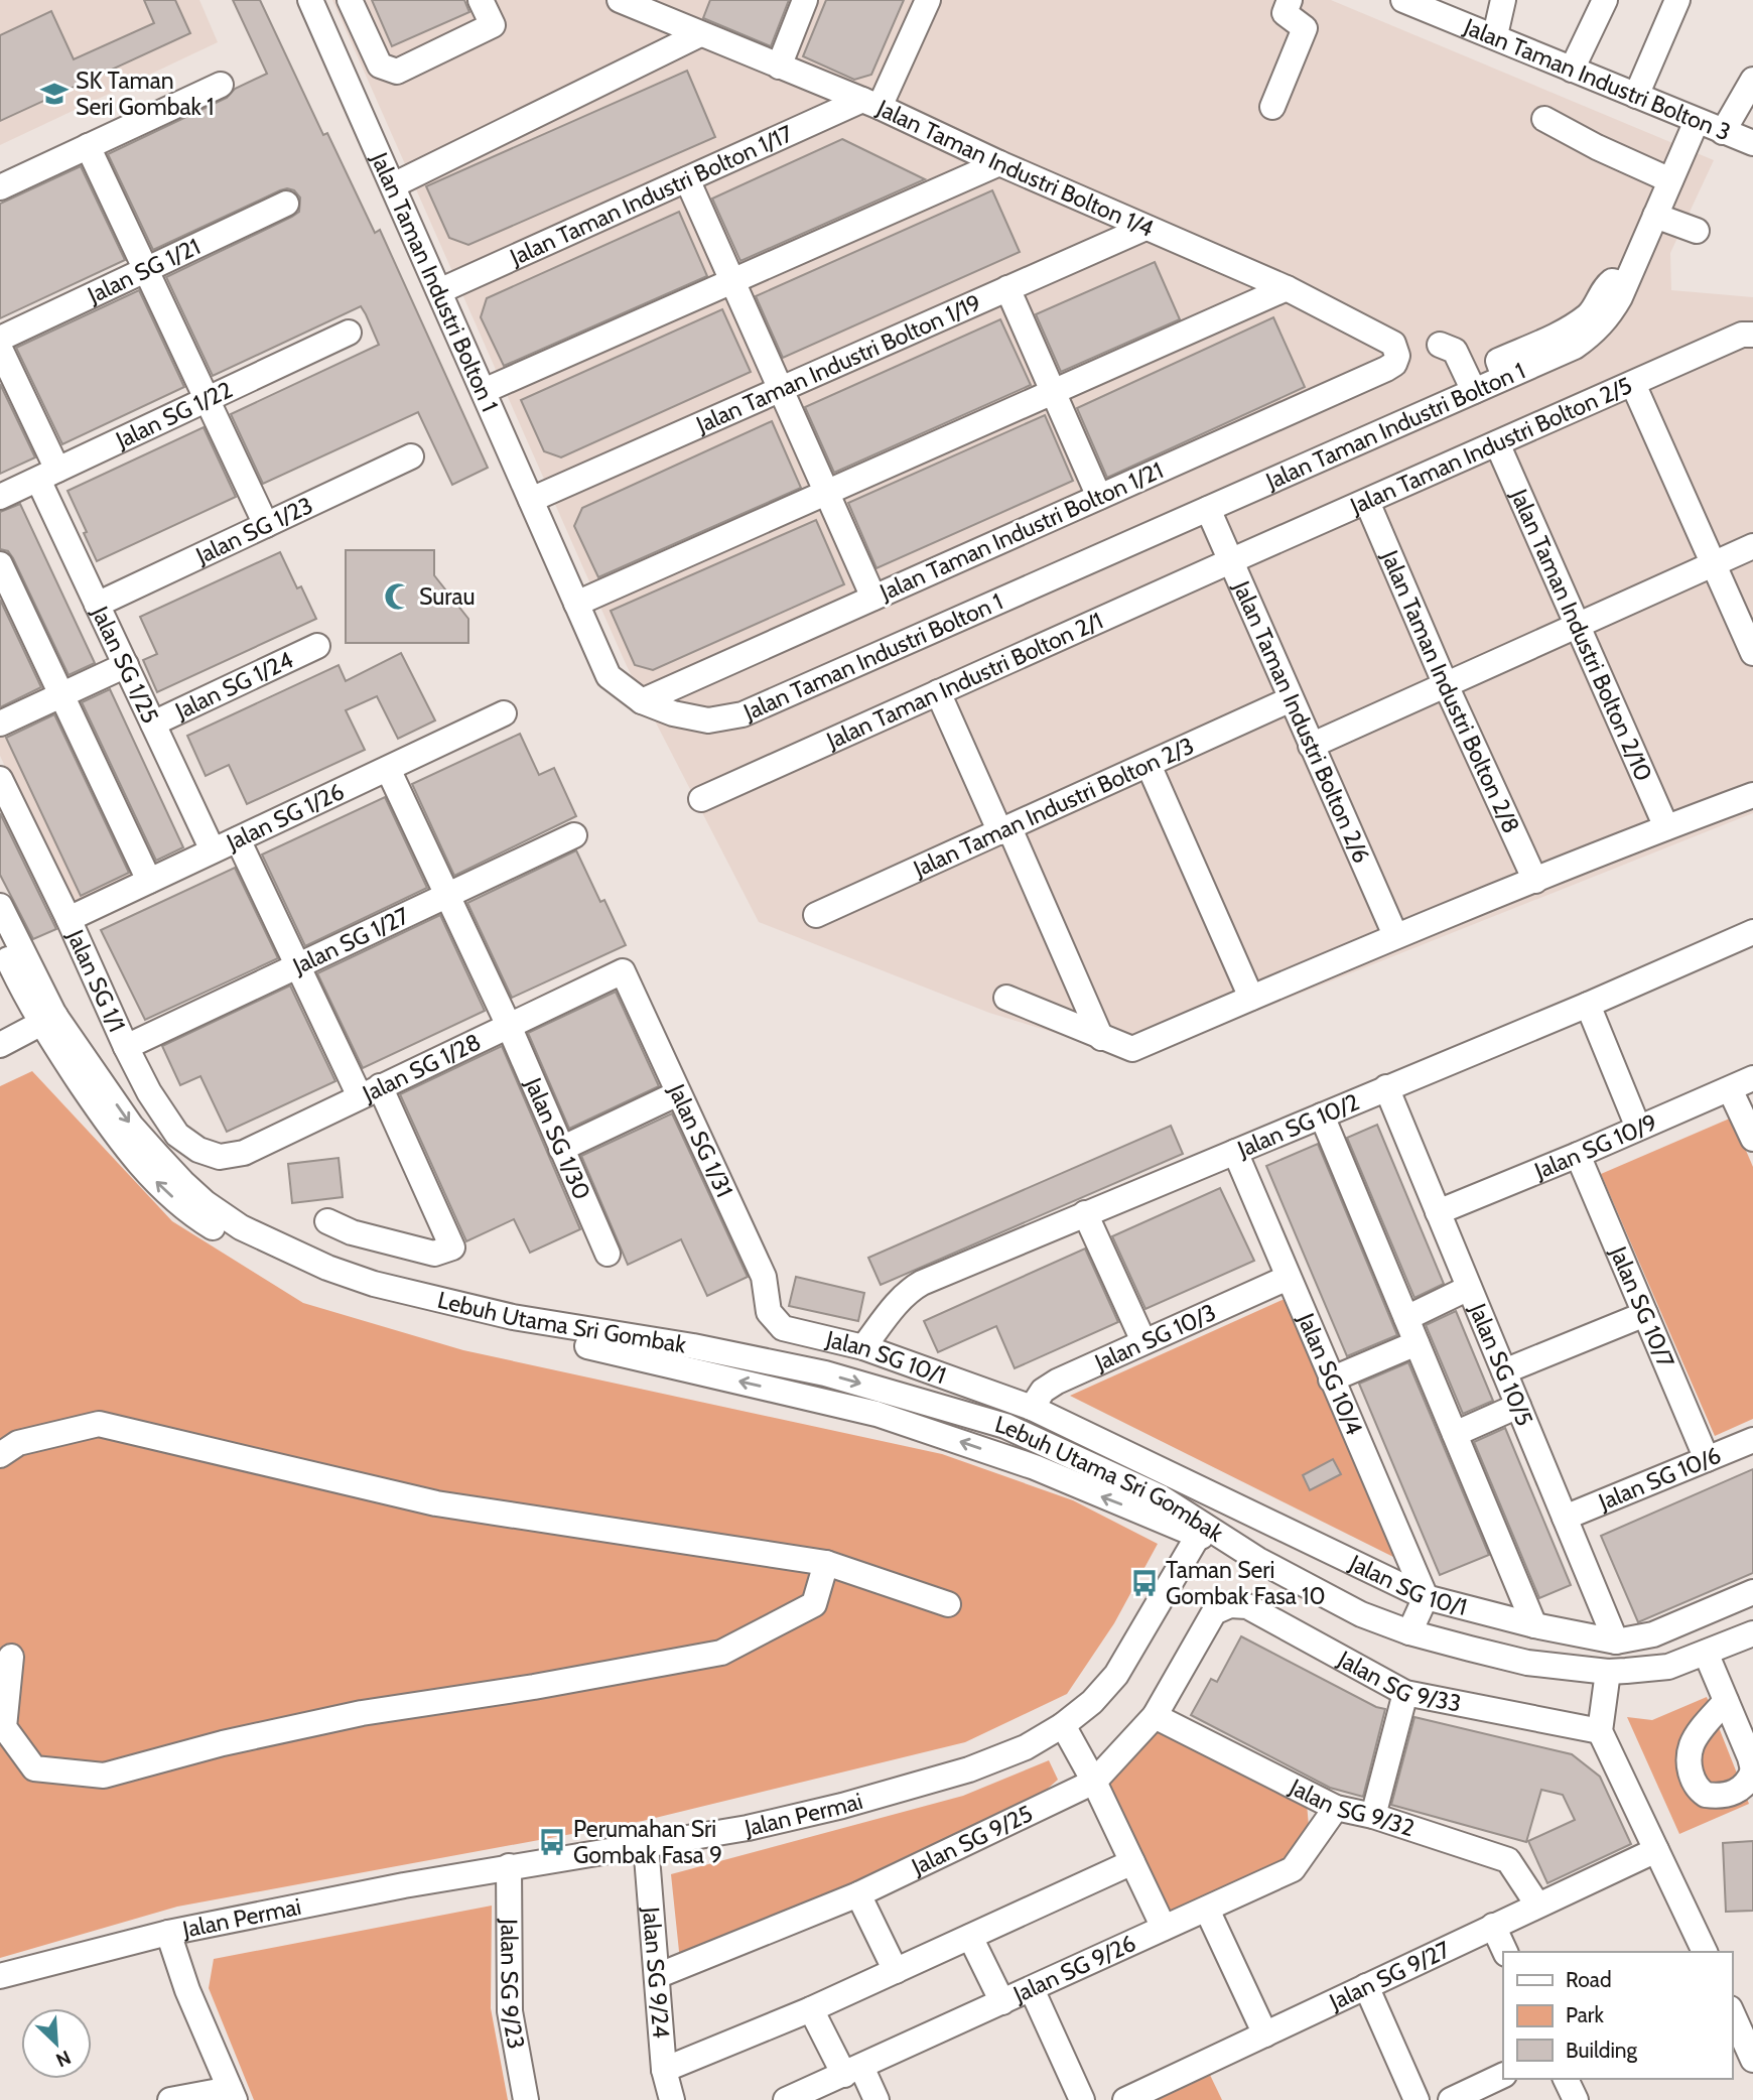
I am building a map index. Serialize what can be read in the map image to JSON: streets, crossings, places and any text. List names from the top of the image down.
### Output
{
  "streets": {
    "street": [
      "Jalan Taman Industri Bolton 3",
      "Jalan Taman Industri Bolton 1/4",
      "Jalan Taman Industri Bolton 1/17",
      "Jalan SG 1/21",
      "Jalan Taman Industri Bolton 1",
      "Jalan Taman Industri Bolton 1/19",
      "Jalan SG 1/22",
      "Jalan Taman Industri Bolton 2/5",
      "Jalan SG 1/23",
      "Jalan Taman Industri Bolton 1/21",
      "Jalan Taman Industri Bolton 2/10",
      "Jalan SG 1/25",
      "Jalan Taman Industri Bolton 2/1",
      "Jalan SG 1/24",
      "Jalan Taman Industri Bolton 2/8",
      "Jalan Taman Industri Bolton 2/6",
      "Jalan Taman Industri Bolton 2/3",
      "Jalan SG 1/26",
      "Jalan SG 1/27",
      "Jalan SG 1/1",
      "Jalan SG 1/28",
      "Jalan SG 10/2",
      "Jalan SG 1/30",
      "Jalan SG 1/31",
      "Jalan SG 10/9",
      "Jalan SG 10/7",
      "Lebuh Utama Sri Gombak",
      "Jalan SG 10/3",
      "Jalan SG 10/1",
      "Jalan SG 10/5",
      "Jalan SG 10/4",
      "Jalan SG 10/6",
      "Jalan SG 9/33",
      "Jalan SG 9/32",
      "Jalan Permai",
      "Jalan SG 9/25",
      "Jalan SG 9/26",
      "Jalan SG 9/24",
      "Jalan SG 9/27",
      "Jalan SG 9/23"
    ]
  },
  "crossings": [
    ["Jalan Taman Industri Bolton 3", "Jalan Taman Industri Bolton 1"],
    ["Jalan Taman Industri Bolton 1/4", "Jalan Taman Industri Bolton 1/17"],
    ["Jalan Taman Industri Bolton 1/4", "Jalan Taman Industri Bolton 1/19"],
    ["Jalan Taman Industri Bolton 1/4", "Jalan Taman Industri Bolton 1/21"],
    ["Jalan Taman Industri Bolton 1/17", "Jalan Taman Industri Bolton 1"],
    ["Jalan Taman Industri Bolton 1", "Jalan Taman Industri Bolton 1/19"],
    ["Jalan Taman Industri Bolton 1", "Jalan Taman Industri Bolton 1/21"],
    ["Jalan Taman Industri Bolton 1", "Jalan Taman Industri Bolton 2/6"],
    ["Jalan SG 1/22", "Jalan SG 1/25"],
    ["Jalan Taman Industri Bolton 2/5", "Jalan Taman Industri Bolton 2/10"],
    ["Jalan Taman Industri Bolton 2/5", "Jalan Taman Industri Bolton 2/1"],
    ["Jalan Taman Industri Bolton 2/5", "Jalan Taman Industri Bolton 2/8"],
    ["Jalan Taman Industri Bolton 2/5", "Jalan Taman Industri Bolton 2/6"],
    ["Jalan SG 1/23", "Jalan SG 1/25"],
    ["Jalan SG 1/25", "Jalan SG 1/24"],
    ["Jalan SG 1/25", "Jalan SG 1/26"],
    ["Jalan Taman Industri Bolton 2/1", "Jalan Taman Industri Bolton 2/6"],
    ["Jalan Taman Industri Bolton 2/6", "Jalan Taman Industri Bolton 2/3"],
    ["Jalan SG 1/26", "Jalan SG 1/1"],
    ["Jalan SG 1/26", "Jalan SG 1/30"],
    ["Jalan SG 1/27", "Jalan SG 1/1"],
    ["Jalan SG 1/27", "Jalan SG 1/30"],
    ["Jalan SG 1/1", "Jalan SG 1/28"],
    ["Jalan SG 1/28", "Jalan SG 1/30"],
    ["Jalan SG 1/28", "Jalan SG 1/31"],
    ["Jalan SG 10/2", "Jalan SG 10/1"],
    ["Jalan SG 10/2", "Jalan SG 10/5"],
    ["Jalan SG 10/2", "Jalan SG 10/4"],
    ["Jalan SG 1/31", "Jalan SG 10/1"],
    ["Jalan SG 10/9", "Jalan SG 10/7"],
    ["Jalan SG 10/9", "Jalan SG 10/5"],
    ["Jalan SG 10/7", "Jalan SG 10/6"],
    ["Lebuh Utama Sri Gombak", "Jalan Permai"],
    ["Jalan SG 10/3", "Jalan SG 10/1"],
    ["Jalan SG 10/3", "Jalan SG 10/4"],
    ["Jalan SG 10/1", "Jalan SG 10/5"],
    ["Jalan SG 10/1", "Jalan SG 10/4"],
    ["Jalan SG 10/5", "Jalan SG 10/6"],
    ["Jalan SG 9/33", "Jalan SG 9/25"],
    ["Jalan SG 9/32", "Jalan SG 9/25"],
    ["Jalan SG 9/32", "Jalan SG 9/26"],
    ["Jalan SG 9/32", "Jalan SG 9/27"],
    ["Jalan Permai", "Jalan SG 9/24"],
    ["Jalan Permai", "Jalan SG 9/23"],
    ["Jalan SG 9/25", "Jalan SG 9/24"]
  ],
  "places": {
    "school or university": ["SK Taman Seri Gombak 1"],
    "mosque": ["Surau"],
    "bus stop": ["Taman Seri Gombak Fasa 10", "Perumahan Sri Gombak Fasa 9"]
  },
  "legend": ["Road", "Park", "Building"],
  "north": "bottom right"
}
